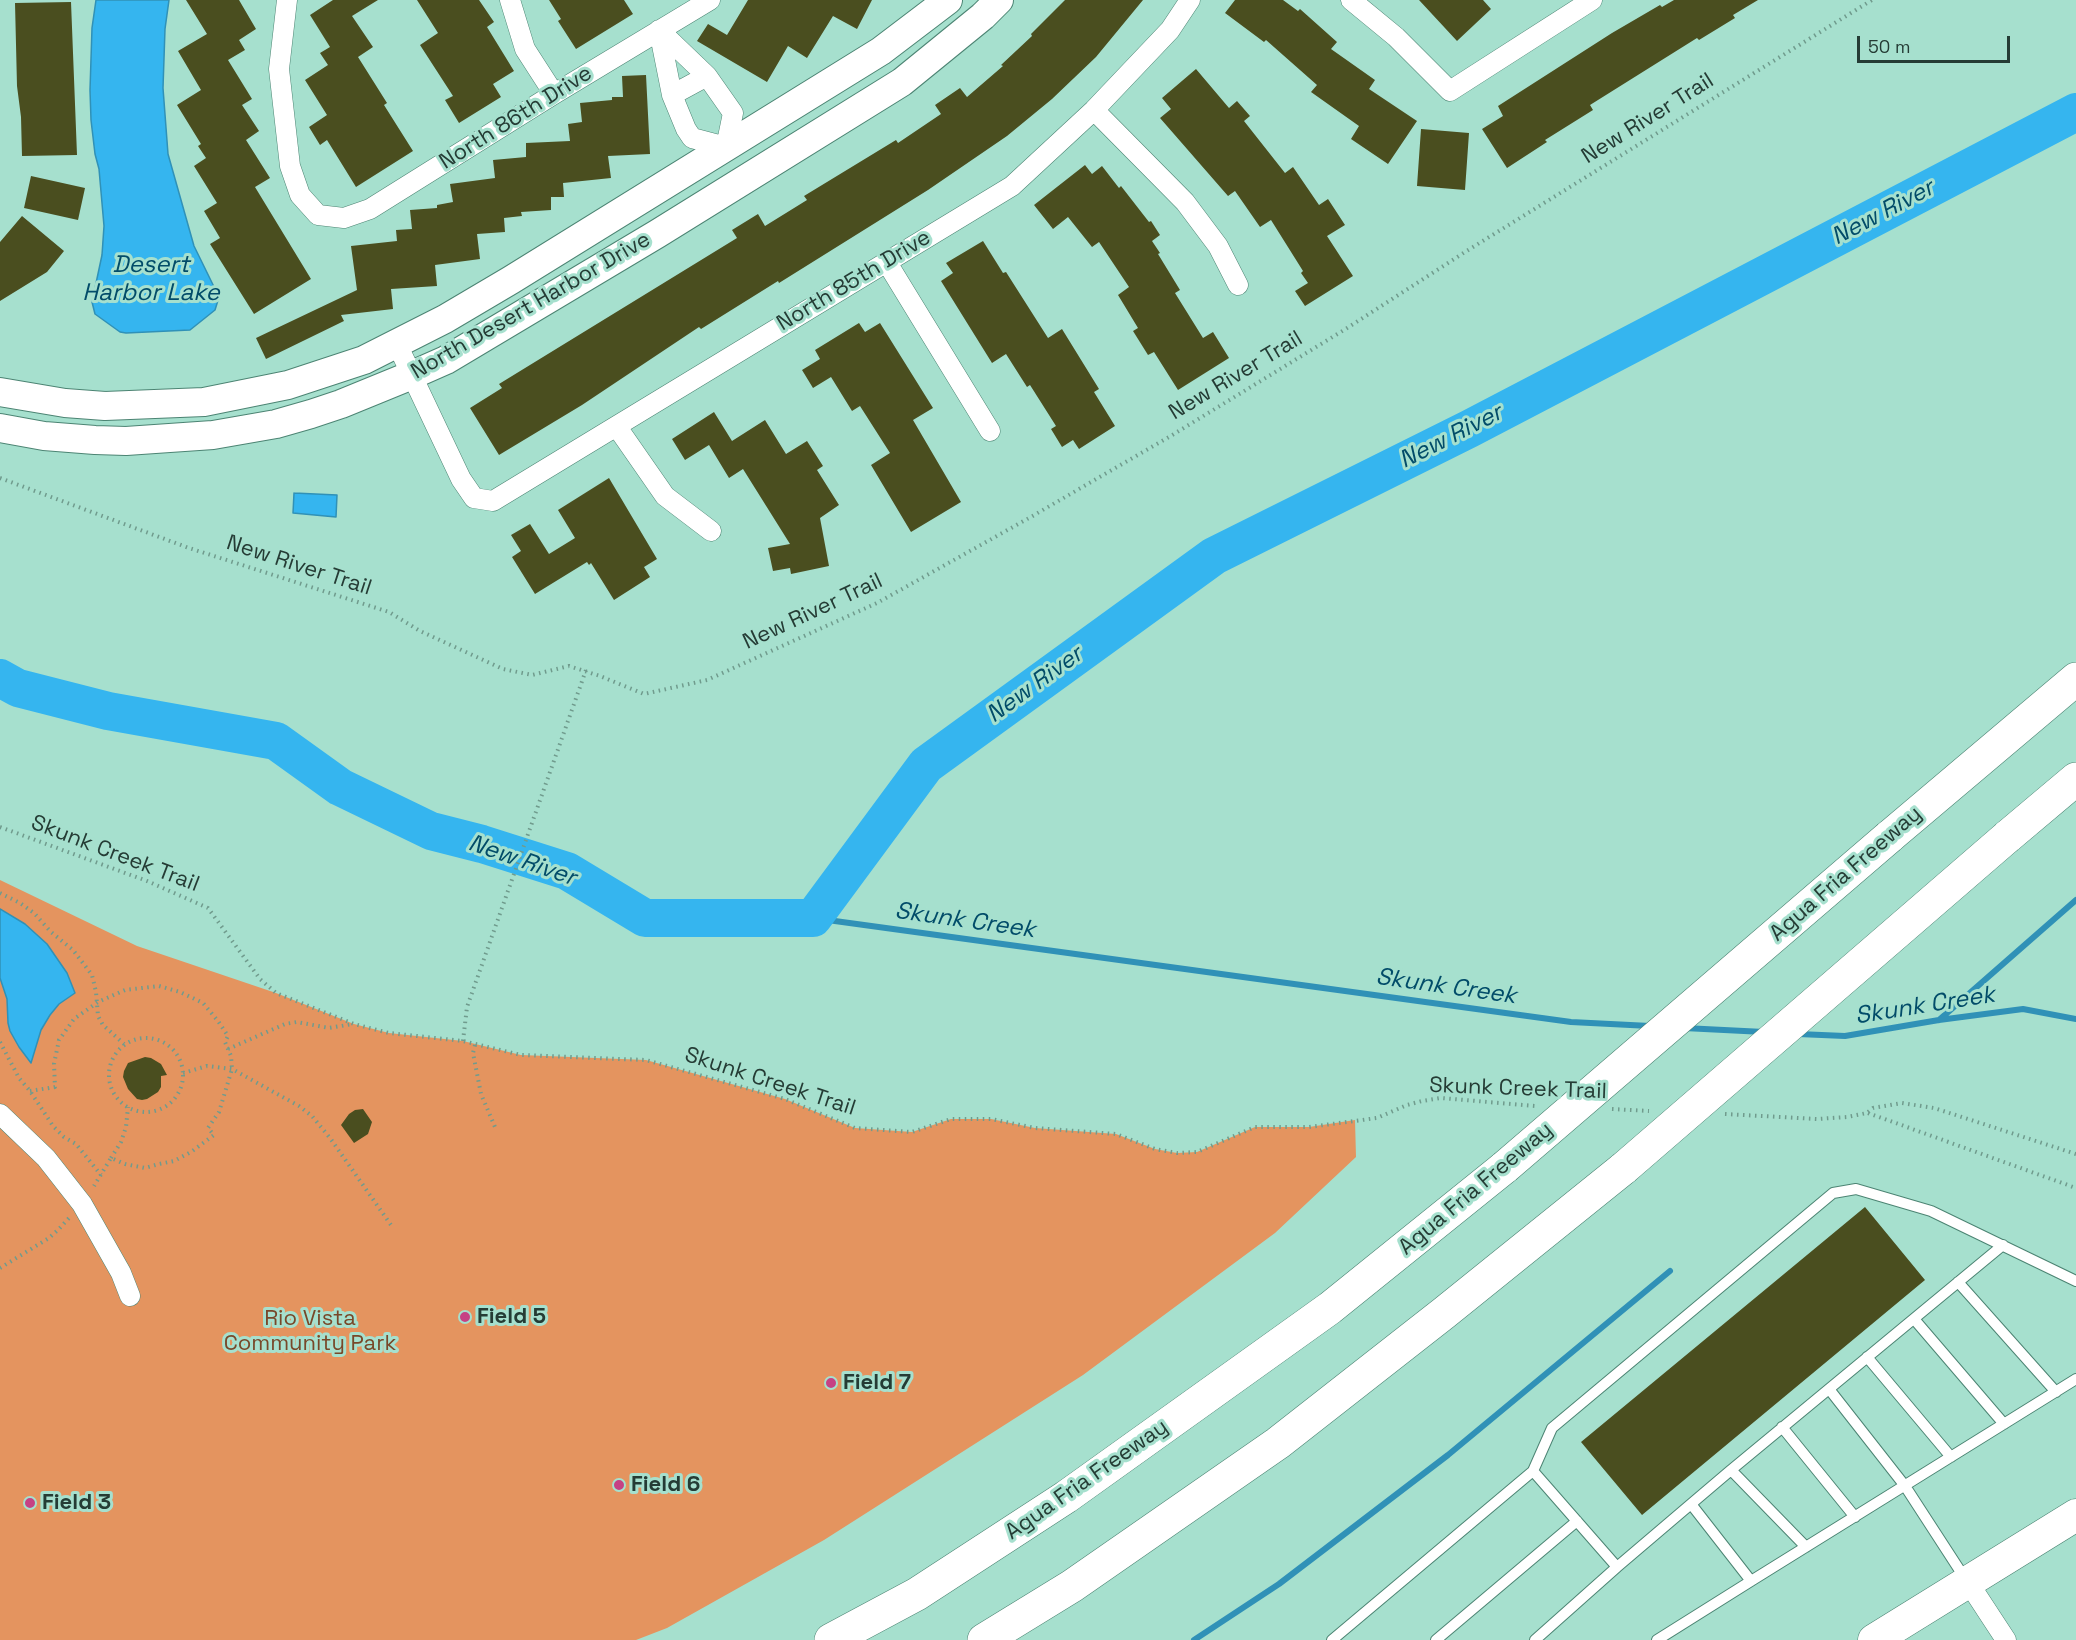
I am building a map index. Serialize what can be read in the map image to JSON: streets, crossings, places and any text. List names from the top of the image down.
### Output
{
  "streets": {
    "highway": ["Agua Fria Freeway"],
    "street": ["North 86th Drive", "North 85th Drive", "North Desert Harbor Drive"],
    "path": ["New River Trail", "Skunk Creek Trail"]
  },
  "crossings": [
    ["North 85th Drive", "North Desert Harbor Drive"]
  ],
  "water": ["New River", "Desert Harbor Lake", "Skunk Creek"],
  "parks": ["Rio Vista Community Park"],
  "places": [
    "Field 5",
    "Field 7",
    "Field 6",
    "Field 3"
  ],
  "scale_bar": "50 m"
}
